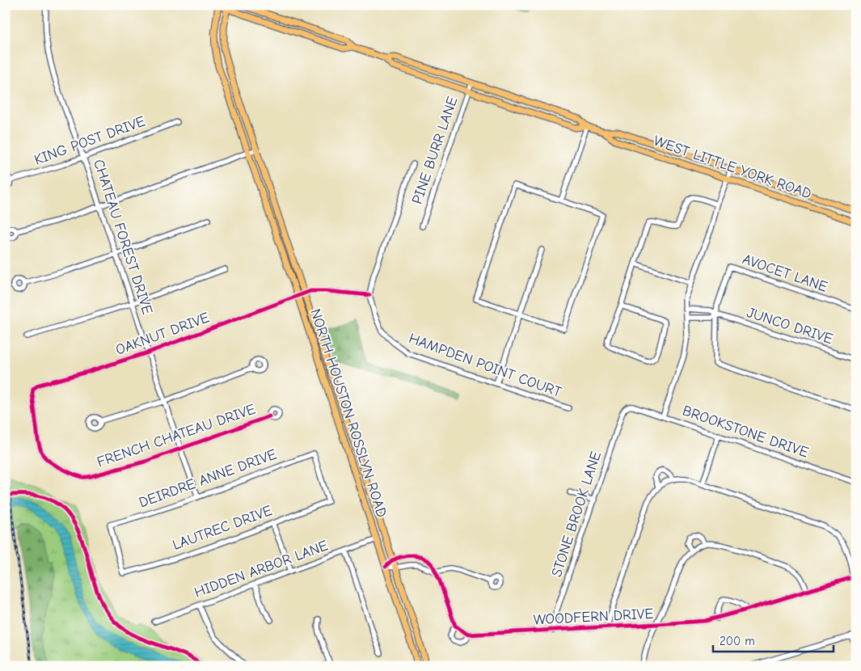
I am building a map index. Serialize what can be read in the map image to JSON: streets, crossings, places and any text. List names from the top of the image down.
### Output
{
  "streets": {
    "main road": ["WEST LITTLE YORK ROAD", "NORTH HOUSTON ROSSLYN ROAD"],
    "street": [
      "KING POST DRIVE",
      "PINE BURR LANE",
      "CHATEAU FOREST DRIVE",
      "AVOCET LANE",
      "JUNCO DRIVE",
      "OAKNUT DRIVE",
      "HAMPDEN POINT COURT",
      "BROOKSTONE DRIVE",
      "FRENCH CHATEAU DRIVE",
      "DEIRDRE ANNE DRIVE",
      "STONE BROOK LANE",
      "LAUTREC DRIVE",
      "HIDDEN ARBOR LANE",
      "WOODFERN DRIVE"
    ]
  },
  "crossings": [
    ["KING POST DRIVE", "CHATEAU FOREST DRIVE"],
    ["PINE BURR LANE", "WEST LITTLE YORK ROAD"],
    ["WEST LITTLE YORK ROAD", "NORTH HOUSTON ROSSLYN ROAD"],
    ["CHATEAU FOREST DRIVE", "OAKNUT DRIVE"],
    ["CHATEAU FOREST DRIVE", "FRENCH CHATEAU DRIVE"],
    ["CHATEAU FOREST DRIVE", "DEIRDRE ANNE DRIVE"],
    ["AVOCET LANE", "JUNCO DRIVE"],
    ["OAKNUT DRIVE", "HAMPDEN POINT COURT"],
    ["OAKNUT DRIVE", "NORTH HOUSTON ROSSLYN ROAD"],
    ["OAKNUT DRIVE", "FRENCH CHATEAU DRIVE"],
    ["NORTH HOUSTON ROSSLYN ROAD", "HIDDEN ARBOR LANE"],
    ["NORTH HOUSTON ROSSLYN ROAD", "WOODFERN DRIVE"],
    ["BROOKSTONE DRIVE", "STONE BROOK LANE"],
    ["DEIRDRE ANNE DRIVE", "LAUTREC DRIVE"],
    ["STONE BROOK LANE", "WOODFERN DRIVE"]
  ],
  "scale_bar": "200 m"
}
